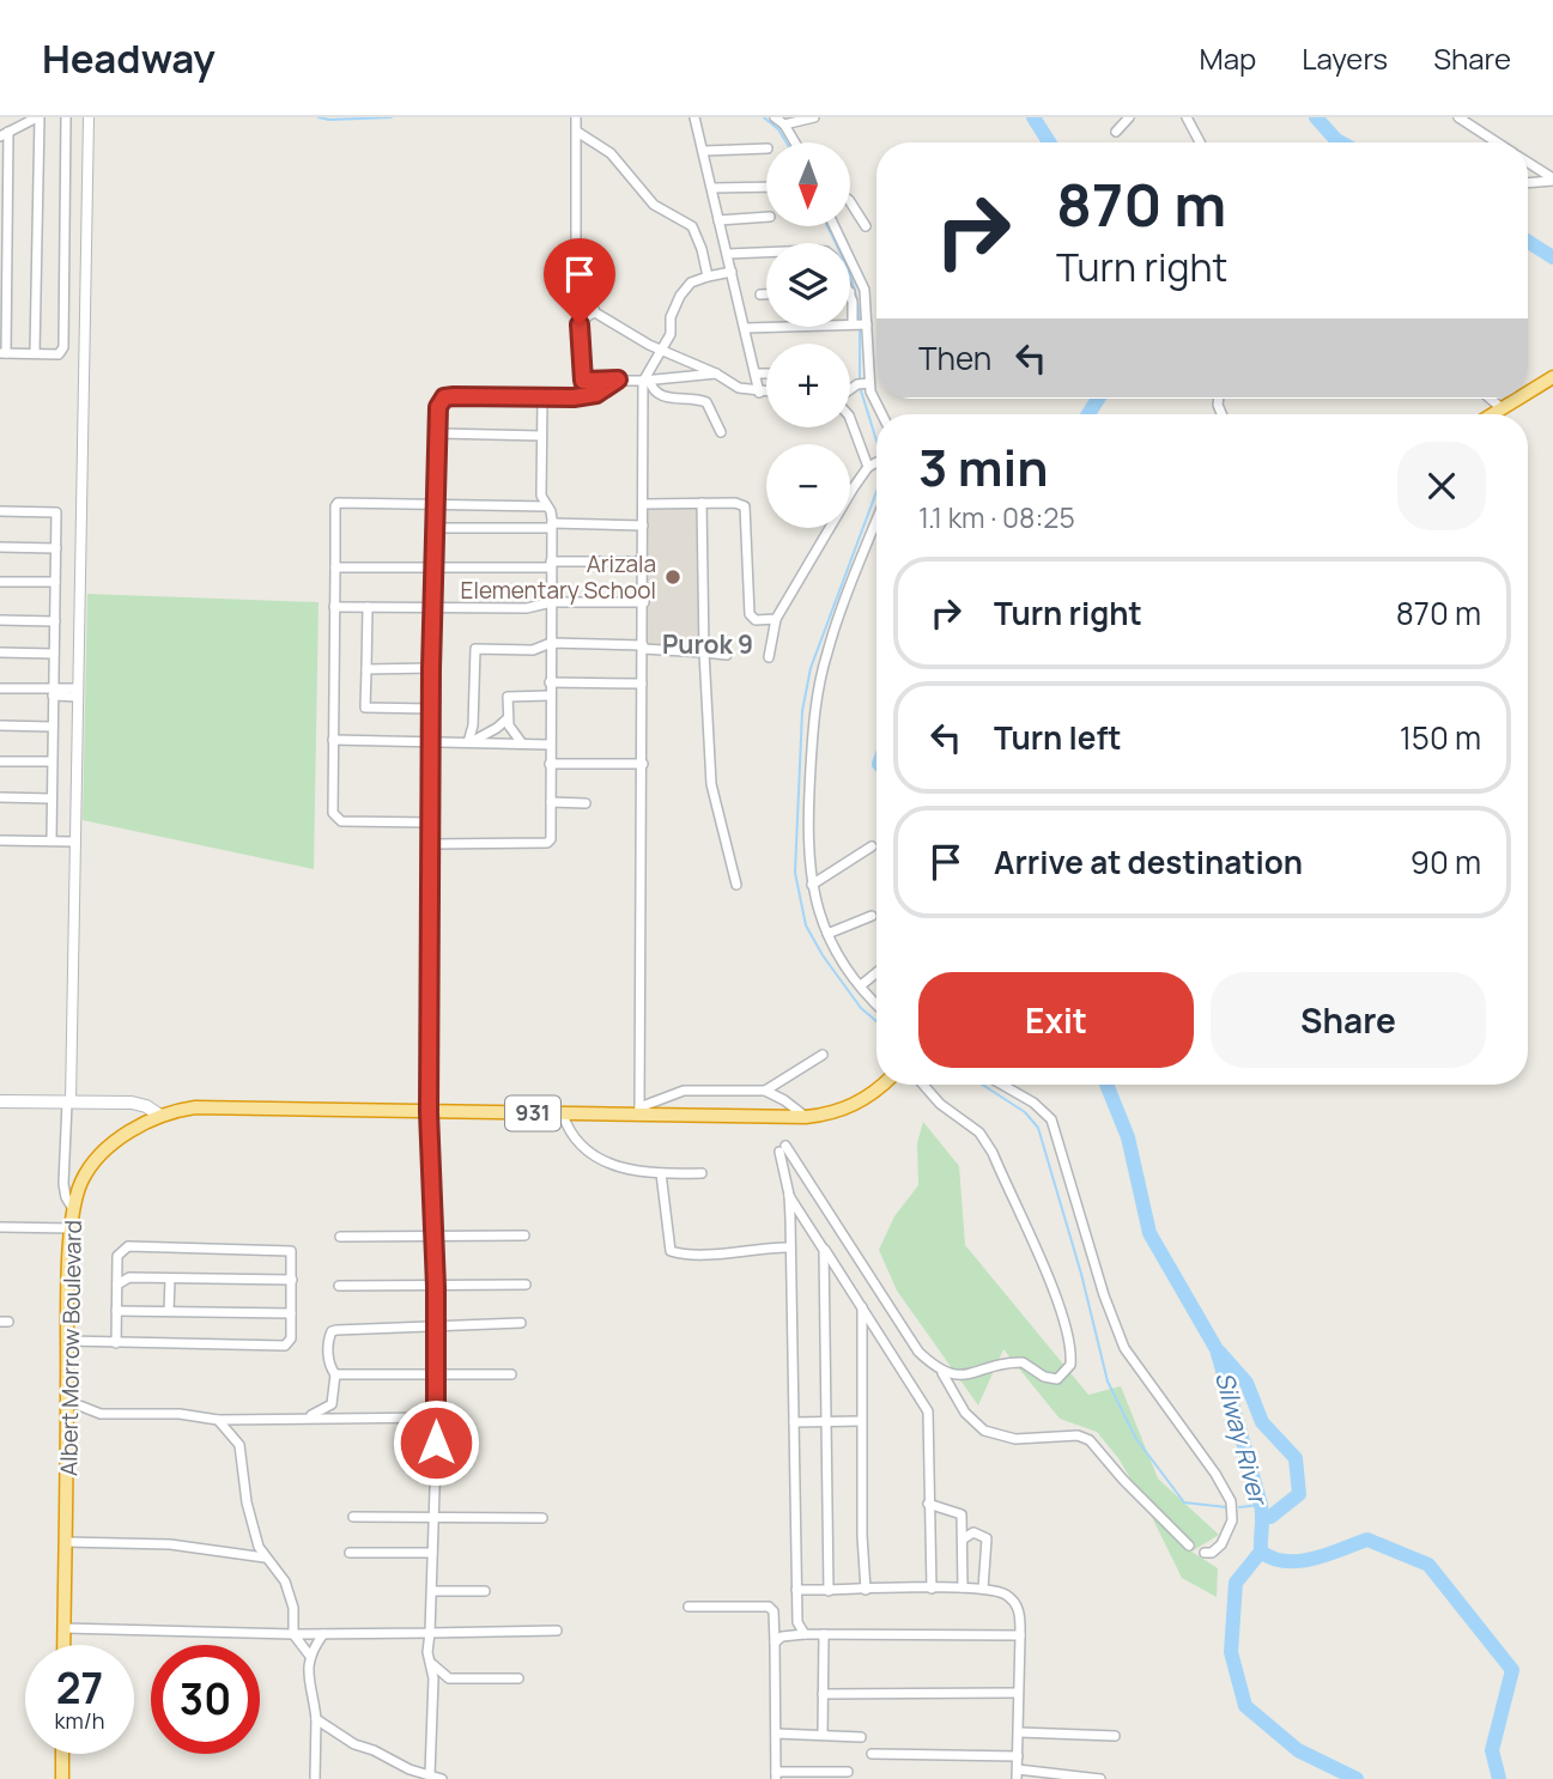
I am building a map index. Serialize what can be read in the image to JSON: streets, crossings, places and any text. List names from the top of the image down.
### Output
{
  "streets": {
    "highway": ["931", "Albert Morrow Boulevard"]
  },
  "districts": ["Purok 9"],
  "water": ["Silway River"],
  "places": ["Arizala Elementary School"],
  "north": "bottom",
  "page": {
    "header": "Headway",
    "nav": ["Map", "Layers", "Share"],
    "map_buttons": ["+", "−"],
    "turn": ["870 m", "Turn right"],
    "then": "Then",
    "heading": ["3 min", "1.1 km · 08:25"],
    "list": [
      {
        "name": "Turn right",
        "value": "870 m"
      },
      {
        "name": "Turn left",
        "value": "150 m"
      },
      {
        "name": "Arrive at destination",
        "value": "90 m"
      }
    ],
    "buttons": ["Exit", "Share"],
    "speed": "27 km/h",
    "limit": "30"
  }
}
